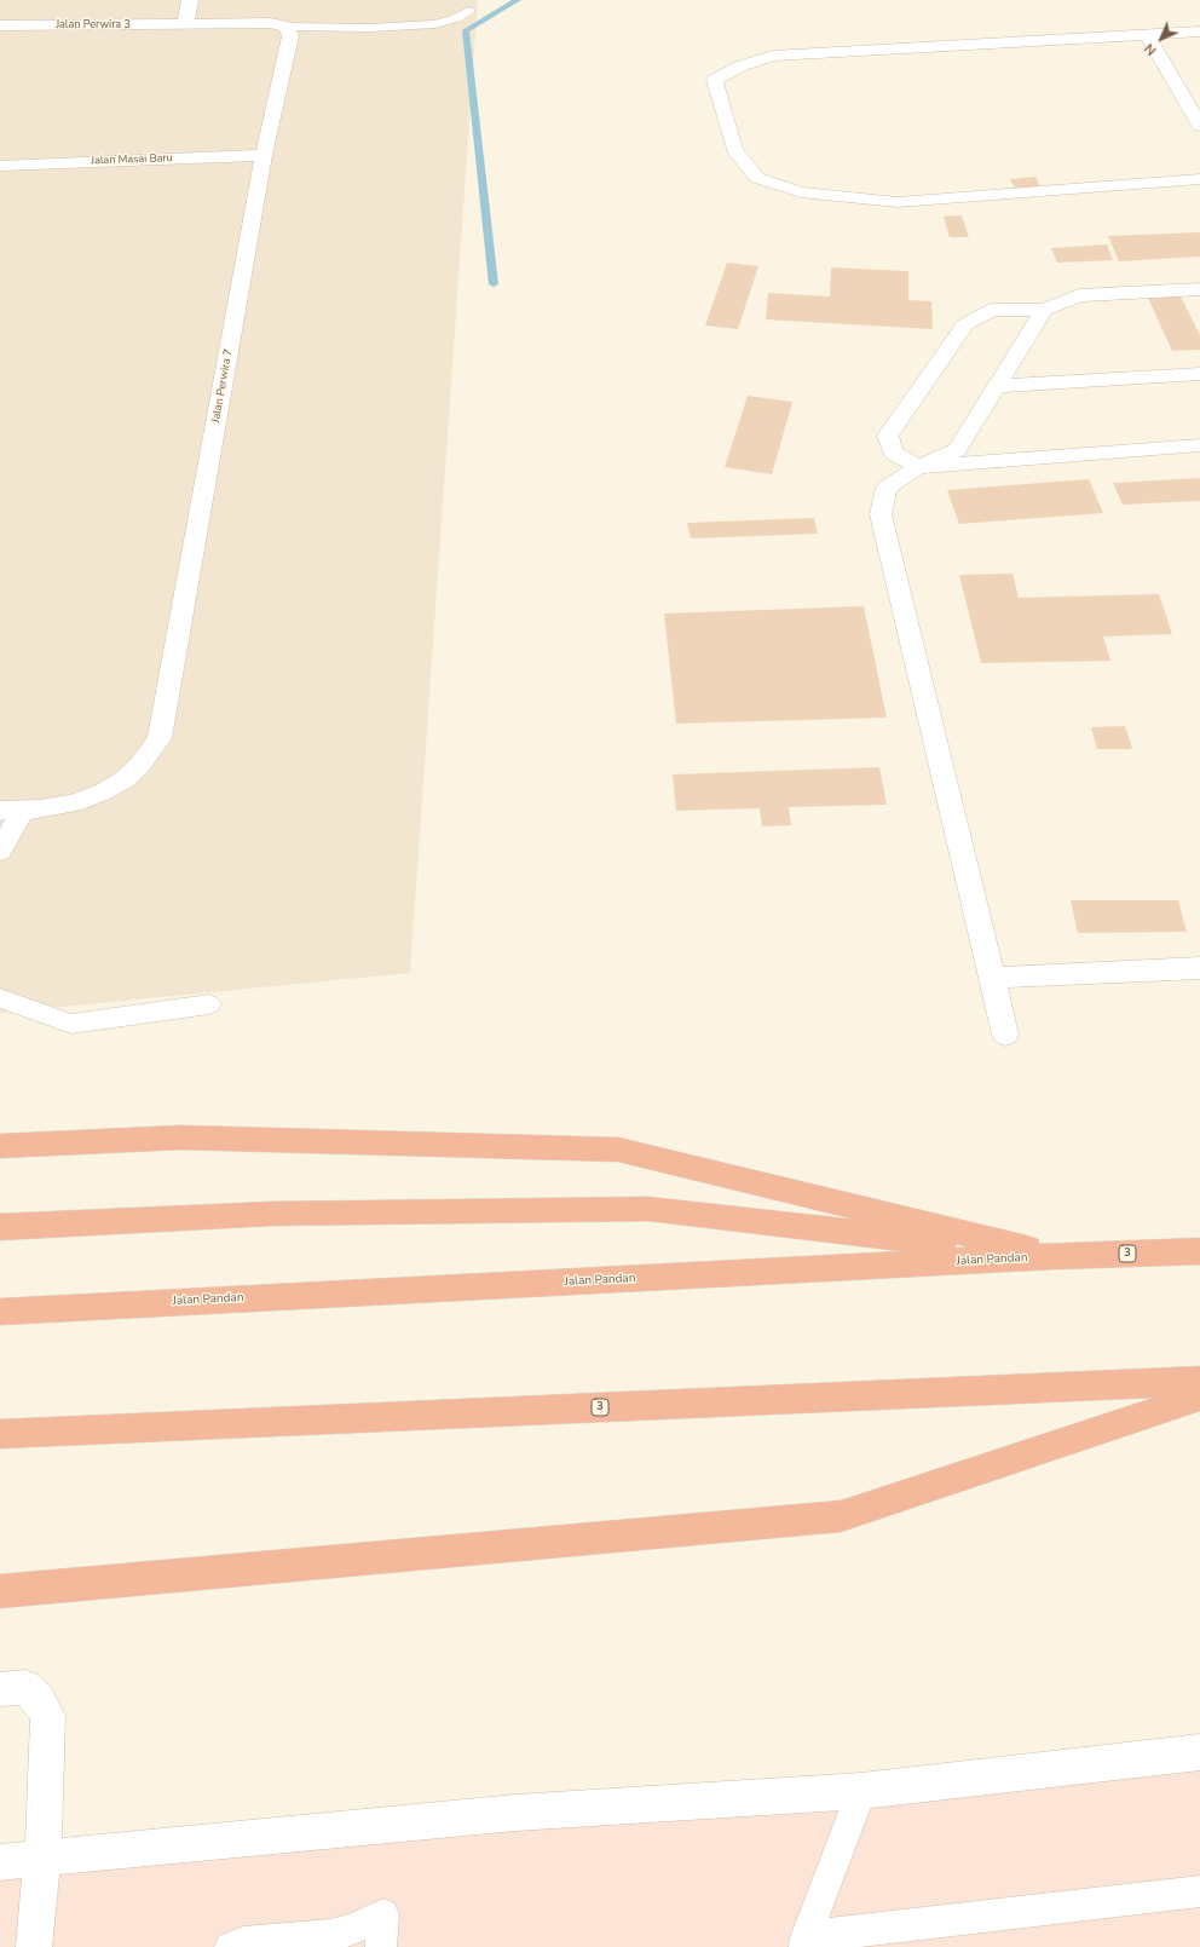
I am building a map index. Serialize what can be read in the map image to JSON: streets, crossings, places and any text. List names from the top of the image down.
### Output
{
  "streets": {
    "highway": ["3", "Jalan Pandan"],
    "street": ["Jalan Perwira 3", "Jalan Masai Baru", "Jalan Perwira 7"]
  },
  "crossings": [
    ["Jalan Masai Baru", "Jalan Perwira 7"]
  ],
  "north": "bottom left"
}
